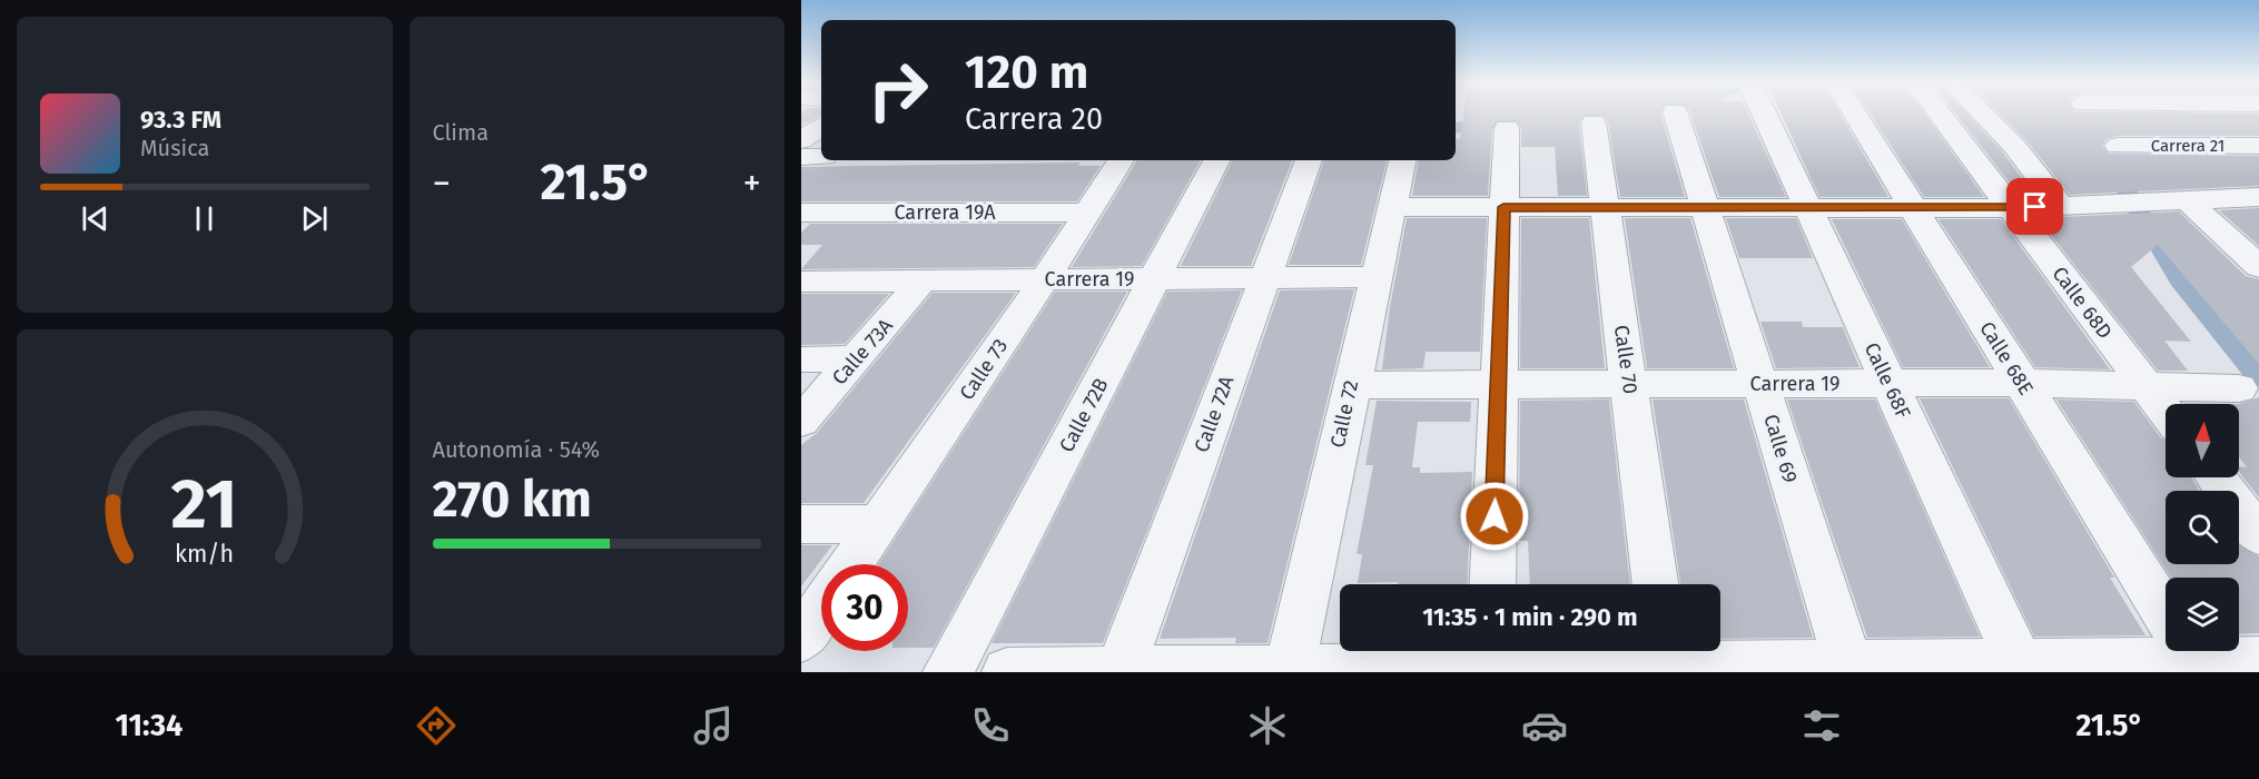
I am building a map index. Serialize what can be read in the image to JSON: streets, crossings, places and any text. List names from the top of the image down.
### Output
{
  "streets": {
    "street": [
      "Carrera 21",
      "Carrera 19A",
      "Carrera 19",
      "Calle 68D",
      "Calle 73A",
      "Calle 68E",
      "Calle 70",
      "Calle 73",
      "Calle 68F",
      "Calle 72A",
      "Calle 72",
      "Calle 72B",
      "Calle 69"
    ]
  },
  "crossings": [
    ["Carrera 19A", "Calle 73"],
    ["Carrera 19", "Calle 68D"],
    ["Carrera 19", "Calle 73A"],
    ["Carrera 19", "Calle 68E"],
    ["Carrera 19", "Calle 70"],
    ["Carrera 19", "Calle 73"],
    ["Carrera 19", "Calle 68F"],
    ["Carrera 19", "Calle 72A"],
    ["Carrera 19", "Calle 72"],
    ["Carrera 19", "Calle 72B"],
    ["Carrera 19", "Calle 69"]
  ],
  "north": "top",
  "page": {
    "tile": [
      "Clima",
      ["Autonomía · 54%", "270 km"]
    ],
    "turn": ["120 m", "Carrera 20"],
    "song": ["93.3 FM", "Música"],
    "heat": ["−", "21.5°", "+"],
    "limit": "30",
    "trip": "11:35 · 1 min · 290 m",
    "tabs": ["11:34", "21.5°"],
    "gauge": ["21", "km/h"]
  }
}
